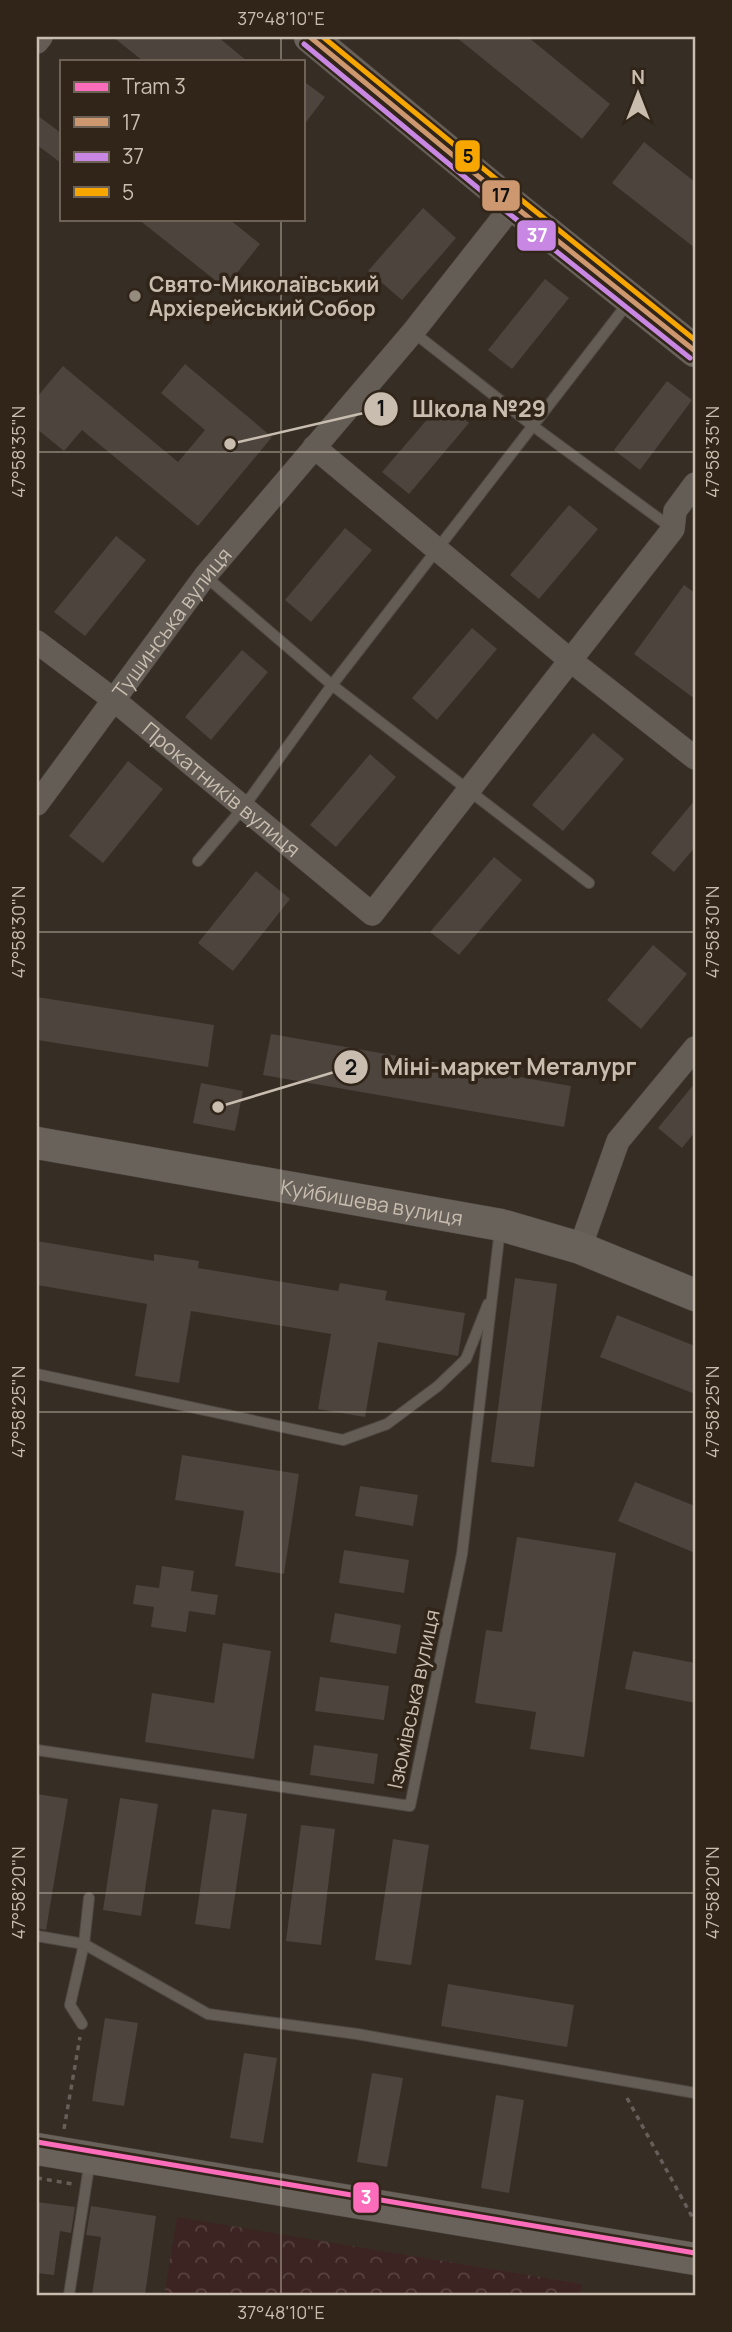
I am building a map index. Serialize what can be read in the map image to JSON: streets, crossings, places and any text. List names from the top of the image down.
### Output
{
  "streets": {
    "main road": ["Куйбишева вулиця"],
    "street": ["Тушинська вулиця", "Прокатників вулиця"],
    "lane": ["Ізюмівська вулиця"]
  },
  "crossings": [
    ["Тушинська вулиця", "Прокатників вулиця"],
    ["Куйбишева вулиця", "Ізюмівська вулиця"]
  ],
  "places": ["Свято-Миколаївський Архієрейський Собор", "Школа №29", "Міні-маркет Металург"],
  "lines": [
    "transit line 17",
    "transit line 5",
    "transit line 37",
    "tram line 3"
  ],
  "legend": [
    "Tram 3",
    "17",
    "37",
    "5"
  ],
  "north": "top",
  "coordinates": [
    "37°48'10\"E",
    "47°58'35\"N",
    "47°58'30\"N",
    "47°58'25\"N",
    "47°58'20\"N"
  ]
}
